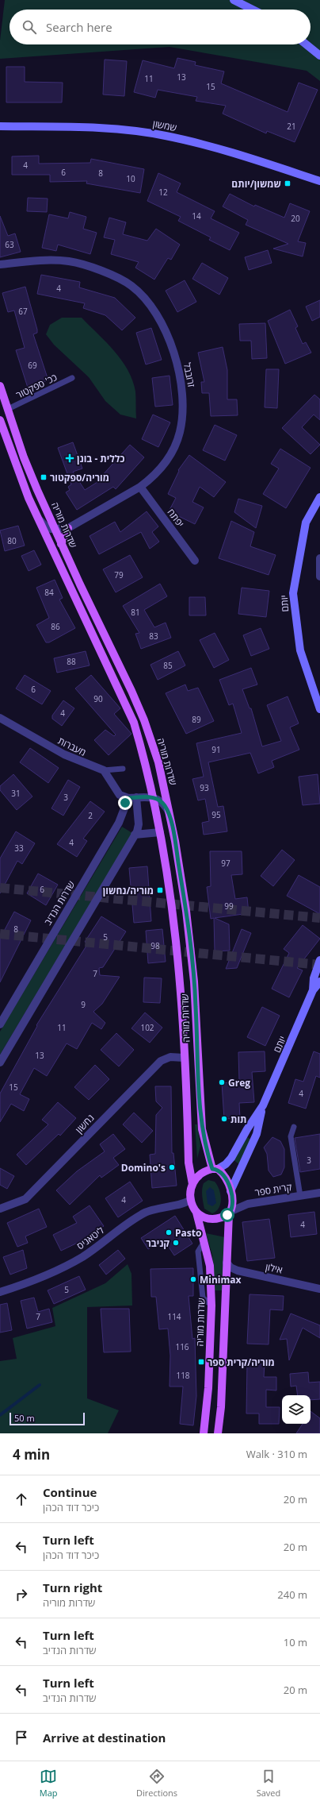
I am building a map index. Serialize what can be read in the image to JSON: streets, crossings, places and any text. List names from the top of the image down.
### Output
{
  "streets": {
    "main road": ["שדרות מוריה"],
    "street": [
      "שמשון",
      "זרובבל",
      "יפתח",
      "יותם",
      "מעברות",
      "שדרות הנדיב",
      "נחשון",
      "קרית ספר",
      "ליטאניס",
      "אילון"
    ],
    "lane": ["ככ' ספקטור"]
  },
  "crossings": [
    ["זרובבל", "יפתח"],
    ["זרובבל", "שדרות מוריה"],
    ["ככ' ספקטור", "שדרות מוריה"],
    ["שדרות מוריה", "יותם"],
    ["שדרות מוריה", "נחשון"],
    ["שדרות מוריה", "קרית ספר"],
    ["שדרות מוריה", "ליטאניס"],
    ["יותם", "קרית ספר"],
    ["יותם", "ליטאניס"],
    ["קרית ספר", "ליטאניס"]
  ],
  "places": {
    "transit": [
      "שמשון/יותם",
      "מוריה/ספקטור",
      "מוריה/נחשון",
      "מוריה/קרית ספר"
    ],
    "health": ["כללית - בונן"],
    "other": [
      "Greg",
      "תות",
      "Domino's",
      "Pasto",
      "קניבר",
      "Minimax"
    ]
  },
  "house_numbers": [
    "13",
    "11",
    "15",
    "21",
    "4",
    "6",
    "8",
    "10",
    "12",
    "14",
    "20",
    "63",
    "4",
    "67",
    "69",
    "80",
    "79",
    "84",
    "81",
    "86",
    "83",
    "88",
    "85",
    "6",
    "90",
    "4",
    "89",
    "91",
    "93",
    "31",
    "3",
    "95",
    "2",
    "4",
    "33",
    "97",
    "6",
    "99",
    "8",
    "5",
    "98",
    "7",
    "9",
    "11",
    "102",
    "13",
    "15",
    "4",
    "3",
    "4",
    "4",
    "5",
    "7",
    "114",
    "116",
    "118"
  ],
  "scale_bar": "50 m",
  "page": {
    "search": "Search here",
    "scale": "50 m",
    "heading": ["4 min", "Walk · 310 m"],
    "list": [
      ["Continue", "כיכר דוד הכהן", "20 m"],
      ["Turn left", "כיכר דוד הכהן", "20 m"],
      ["Turn right", "שדרות מוריה", "240 m"],
      ["Turn left", "שדרות הנדיב", "10 m"],
      ["Turn left", "שדרות הנדיב", "20 m"],
      "Arrive at destination"
    ],
    "nav": ["Map", "Directions", "Saved"]
  }
}
